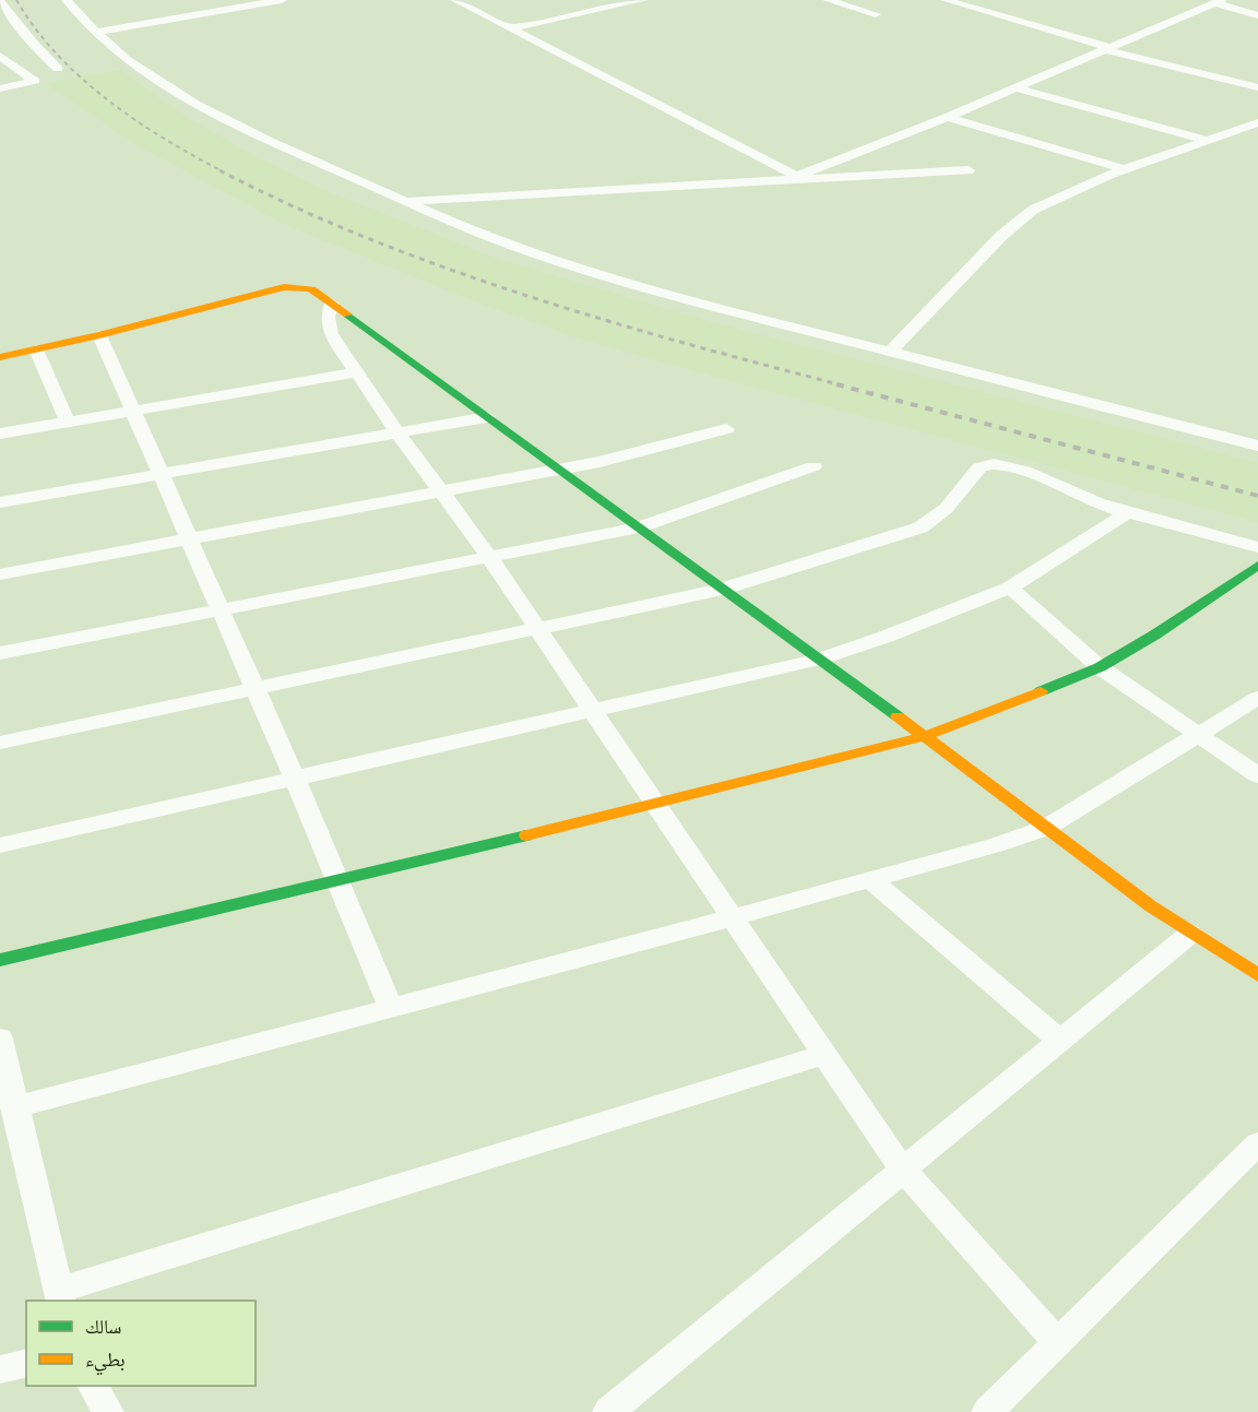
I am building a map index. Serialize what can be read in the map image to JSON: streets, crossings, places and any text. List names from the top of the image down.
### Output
{
  "legend": ["سالك", "بطيء"]
}
